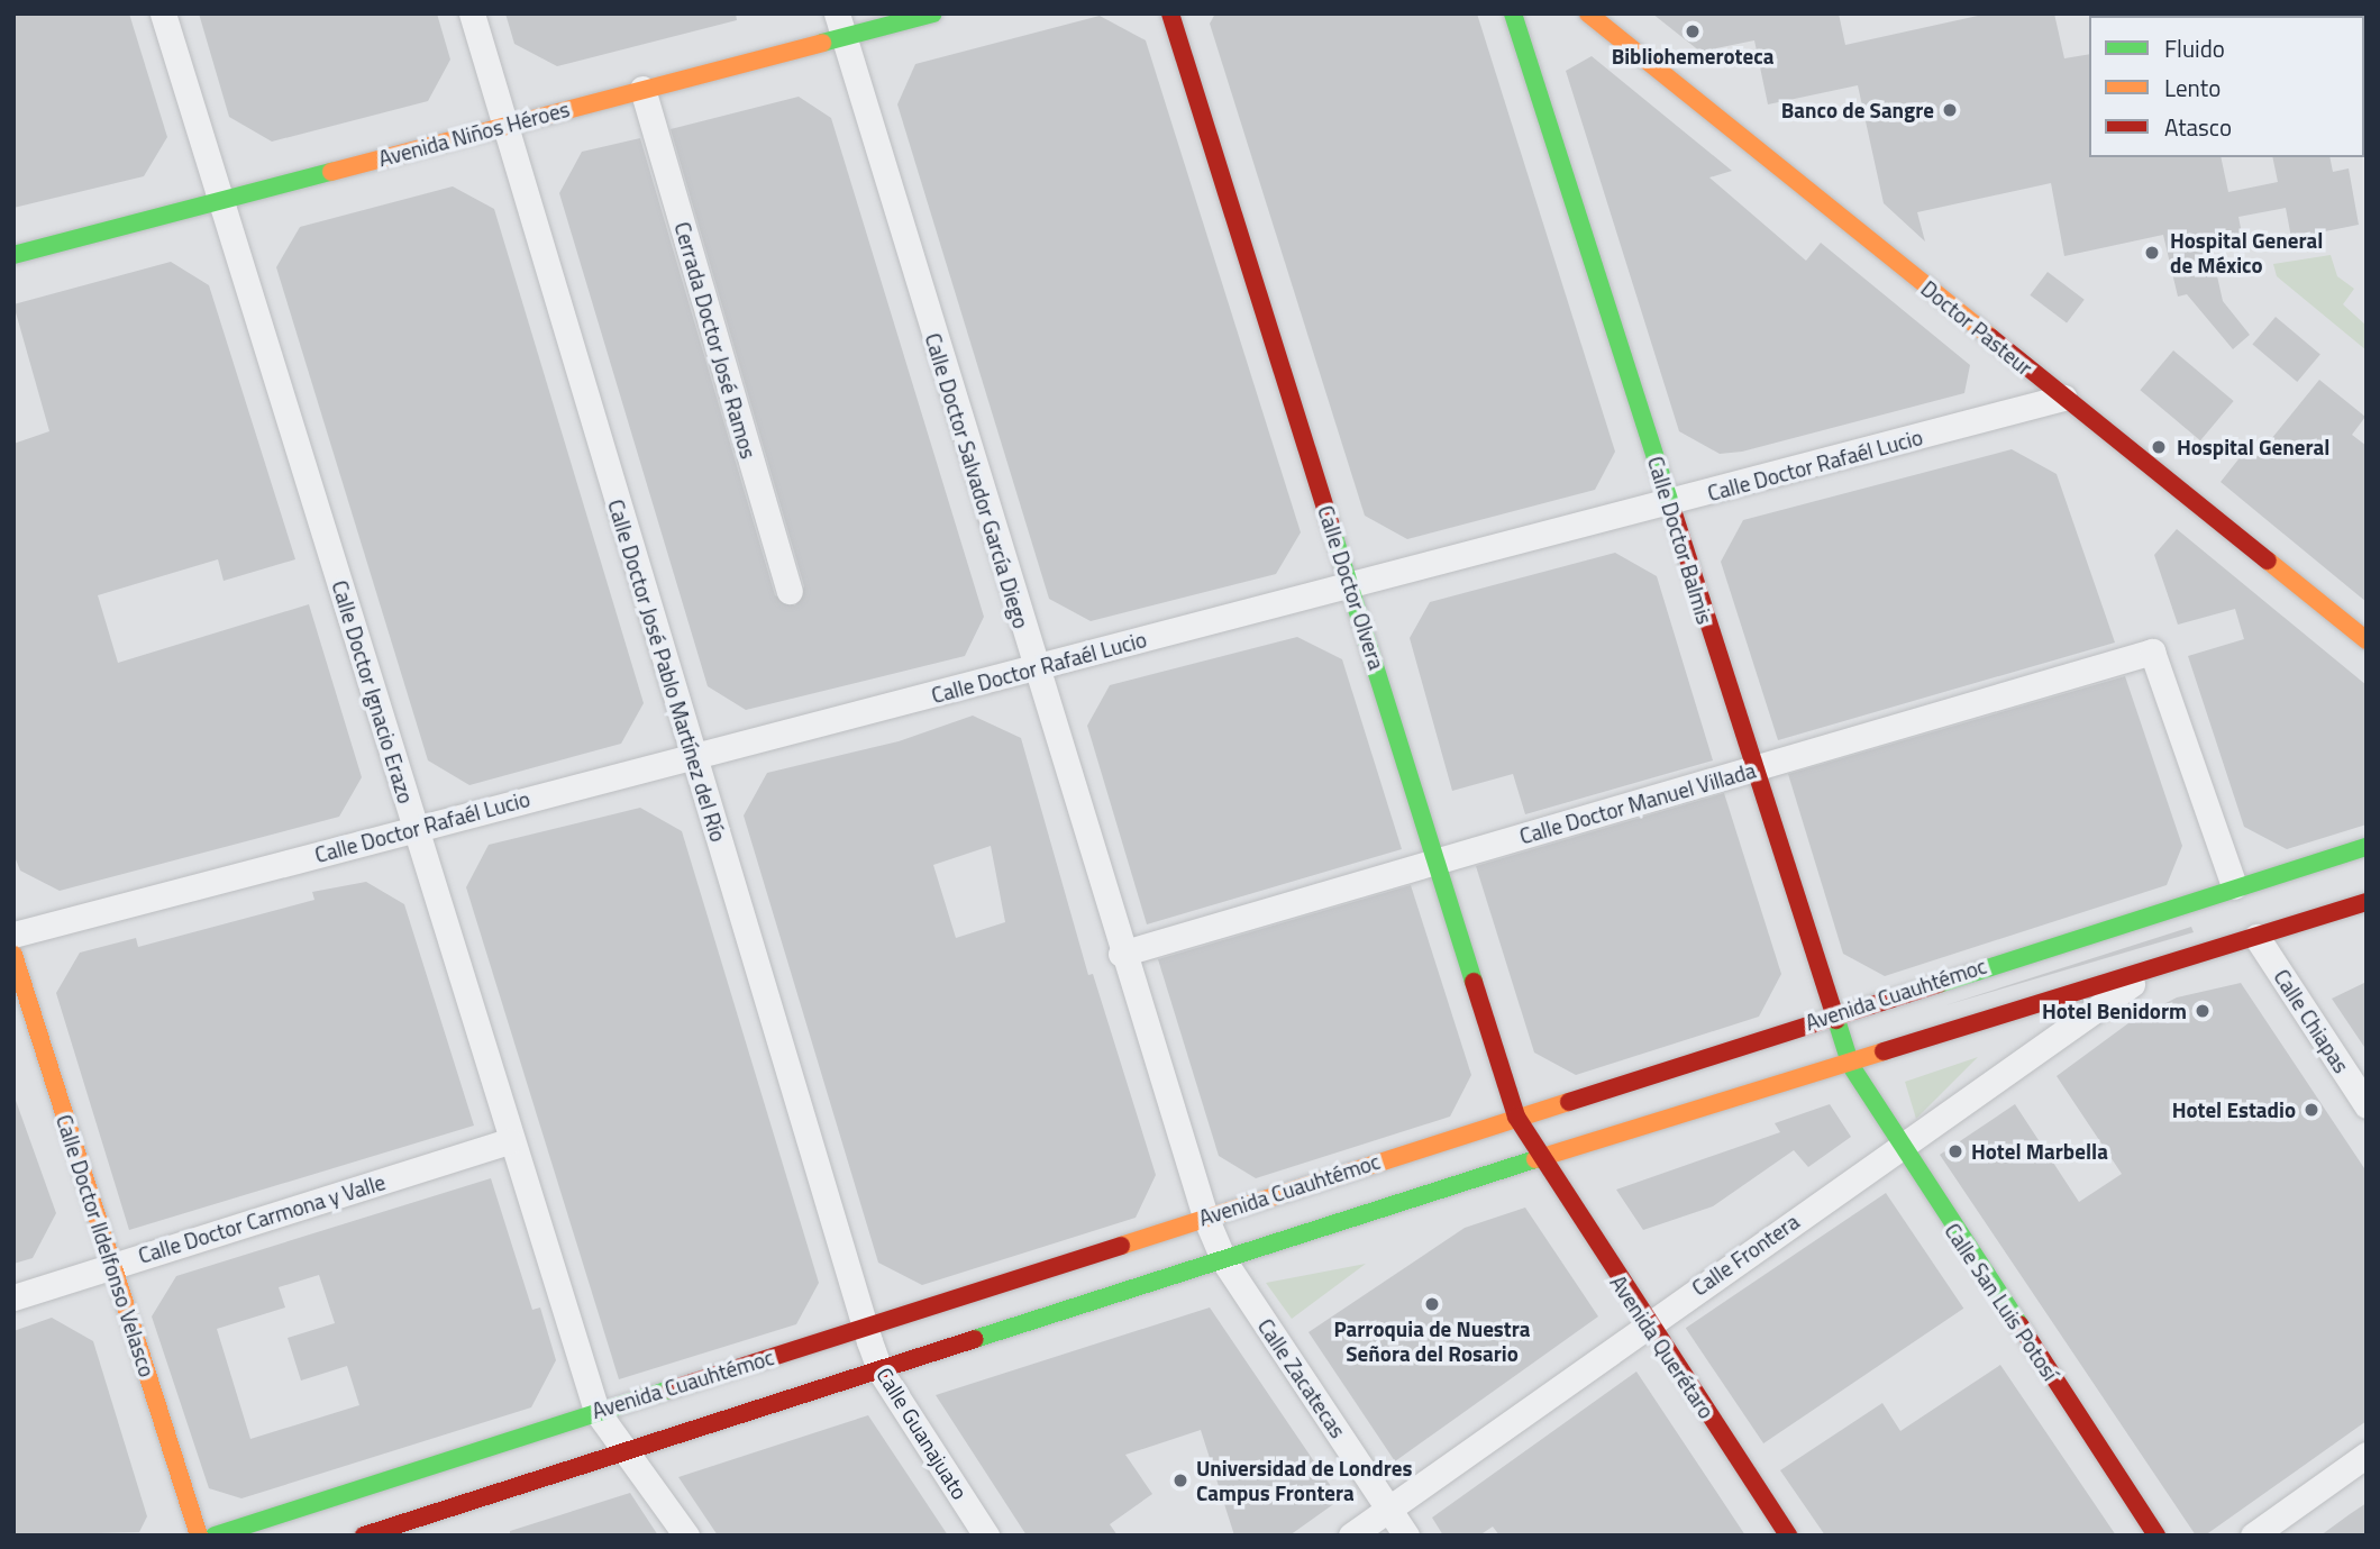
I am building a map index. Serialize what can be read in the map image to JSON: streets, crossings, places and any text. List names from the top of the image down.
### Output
{
  "streets": {
    "main road": [
      "Avenida Niños Héroes",
      "Doctor Pasteur",
      "Calle Doctor Balmis",
      "Calle Doctor Olvera",
      "Avenida Cuauhtémoc",
      "Calle Doctor Ildelfonso Velasco",
      "Calle San Luis Potosí",
      "Avenida Querétaro"
    ],
    "street": [
      "Cerrada Doctor José Ramos",
      "Calle Doctor Rafaél Lucio",
      "Calle Doctor Salvador García Diego",
      "Calle Doctor José Pablo Martínez del Río",
      "Calle Doctor Ignacio Erazo",
      "Calle Doctor Manuel Villada",
      "Calle Chiapas",
      "Calle Doctor Carmona y Valle",
      "Calle Frontera",
      "Calle Zacatecas",
      "Calle Guanajuato"
    ]
  },
  "crossings": [
    ["Avenida Niños Héroes", "Cerrada Doctor José Ramos"],
    ["Avenida Niños Héroes", "Calle Doctor Salvador García Diego"],
    ["Avenida Niños Héroes", "Calle Doctor José Pablo Martínez del Río"],
    ["Avenida Niños Héroes", "Calle Doctor Ignacio Erazo"],
    ["Doctor Pasteur", "Calle Doctor Rafaél Lucio"],
    ["Calle Doctor Rafaél Lucio", "Calle Doctor Salvador García Diego"],
    ["Calle Doctor Rafaél Lucio", "Calle Doctor Balmis"],
    ["Calle Doctor Rafaél Lucio", "Calle Doctor Olvera"],
    ["Calle Doctor Rafaél Lucio", "Calle Doctor José Pablo Martínez del Río"],
    ["Calle Doctor Rafaél Lucio", "Calle Doctor Ignacio Erazo"],
    ["Calle Doctor Salvador García Diego", "Calle Doctor Manuel Villada"],
    ["Calle Doctor Salvador García Diego", "Avenida Cuauhtémoc"],
    ["Calle Doctor Salvador García Diego", "Calle Zacatecas"],
    ["Calle Doctor Balmis", "Calle Doctor Manuel Villada"],
    ["Calle Doctor Balmis", "Avenida Cuauhtémoc"],
    ["Calle Doctor Balmis", "Calle San Luis Potosí"],
    ["Calle Doctor Olvera", "Calle Doctor Manuel Villada"],
    ["Calle Doctor Olvera", "Avenida Cuauhtémoc"],
    ["Calle Doctor Olvera", "Avenida Querétaro"],
    ["Calle Doctor José Pablo Martínez del Río", "Avenida Cuauhtémoc"],
    ["Calle Doctor José Pablo Martínez del Río", "Calle Guanajuato"],
    ["Calle Doctor Ignacio Erazo", "Avenida Cuauhtémoc"],
    ["Calle Doctor Ignacio Erazo", "Calle Doctor Carmona y Valle"],
    ["Calle Doctor Manuel Villada", "Avenida Cuauhtémoc"],
    ["Avenida Cuauhtémoc", "Calle Zacatecas"],
    ["Avenida Cuauhtémoc", "Calle Guanajuato"],
    ["Calle Doctor Carmona y Valle", "Calle Doctor Ildelfonso Velasco"],
    ["Calle Frontera", "Calle San Luis Potosí"],
    ["Calle Frontera", "Avenida Querétaro"],
    ["Calle Frontera", "Calle Zacatecas"]
  ],
  "places": [
    "Bibliohemeroteca",
    "Banco de Sangre",
    "Hospital General de México",
    "Hospital General",
    "Hotel Benidorm",
    "Hotel Estadio",
    "Hotel Marbella",
    "Parroquia de Nuestra Señora del Rosario",
    "Universidad de Londres Campus Frontera"
  ],
  "legend": ["Fluido", "Lento", "Atasco"]
}
